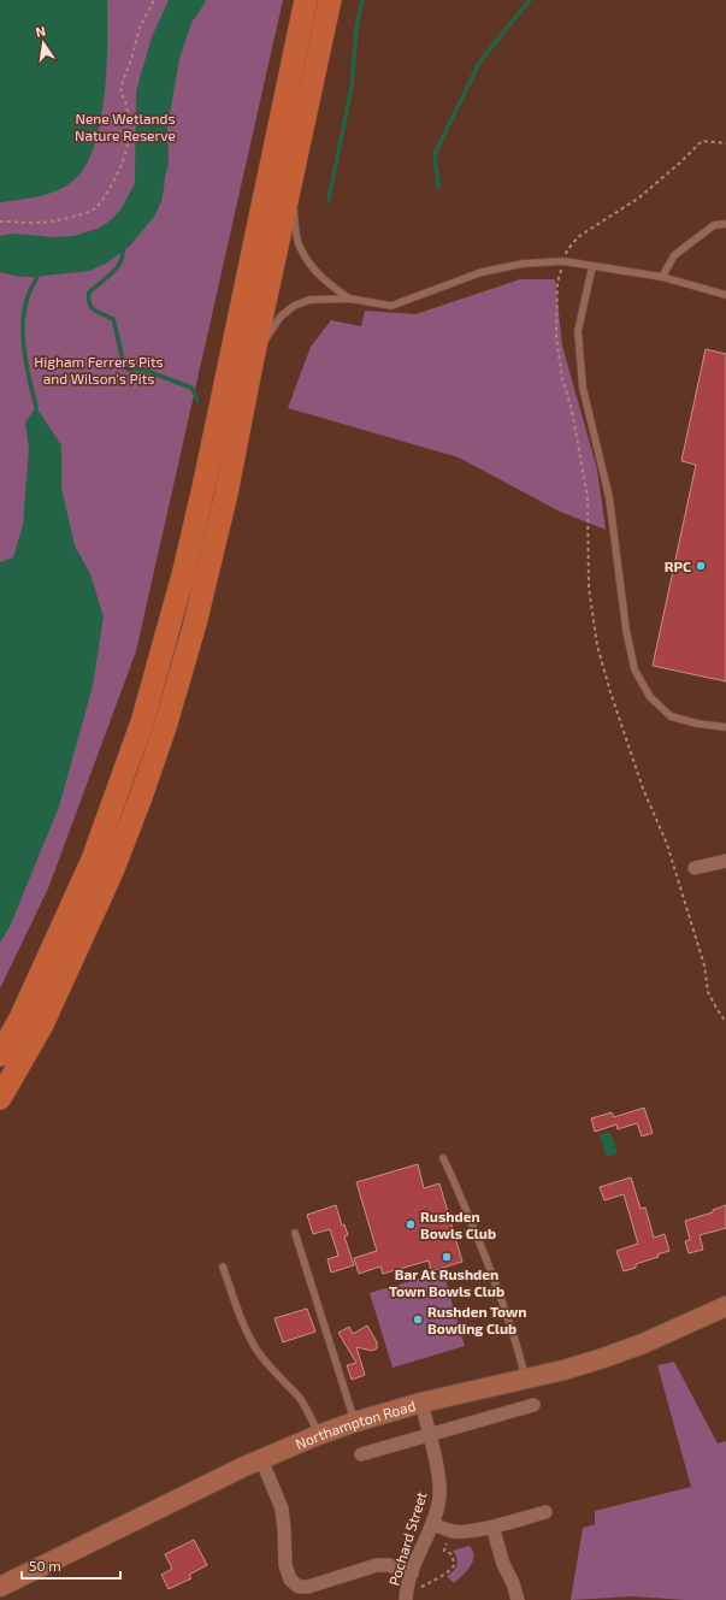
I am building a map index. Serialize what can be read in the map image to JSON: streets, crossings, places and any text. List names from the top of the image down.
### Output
{
  "streets": {
    "main road": ["Northampton Road"],
    "street": ["Pochard Street"]
  },
  "crossings": [
    ["Northampton Road", "Pochard Street"]
  ],
  "parks": ["Nene Wetlands Nature Reserve", "Higham Ferrers Pits and Wilson's Pits"],
  "places": [
    "RPC",
    "Rushden Bowls Club",
    "Bar At Rushden Town Bowls Club",
    "Rushden Town Bowling Club"
  ],
  "scale_bar": "50 m",
  "north": "top"
}
